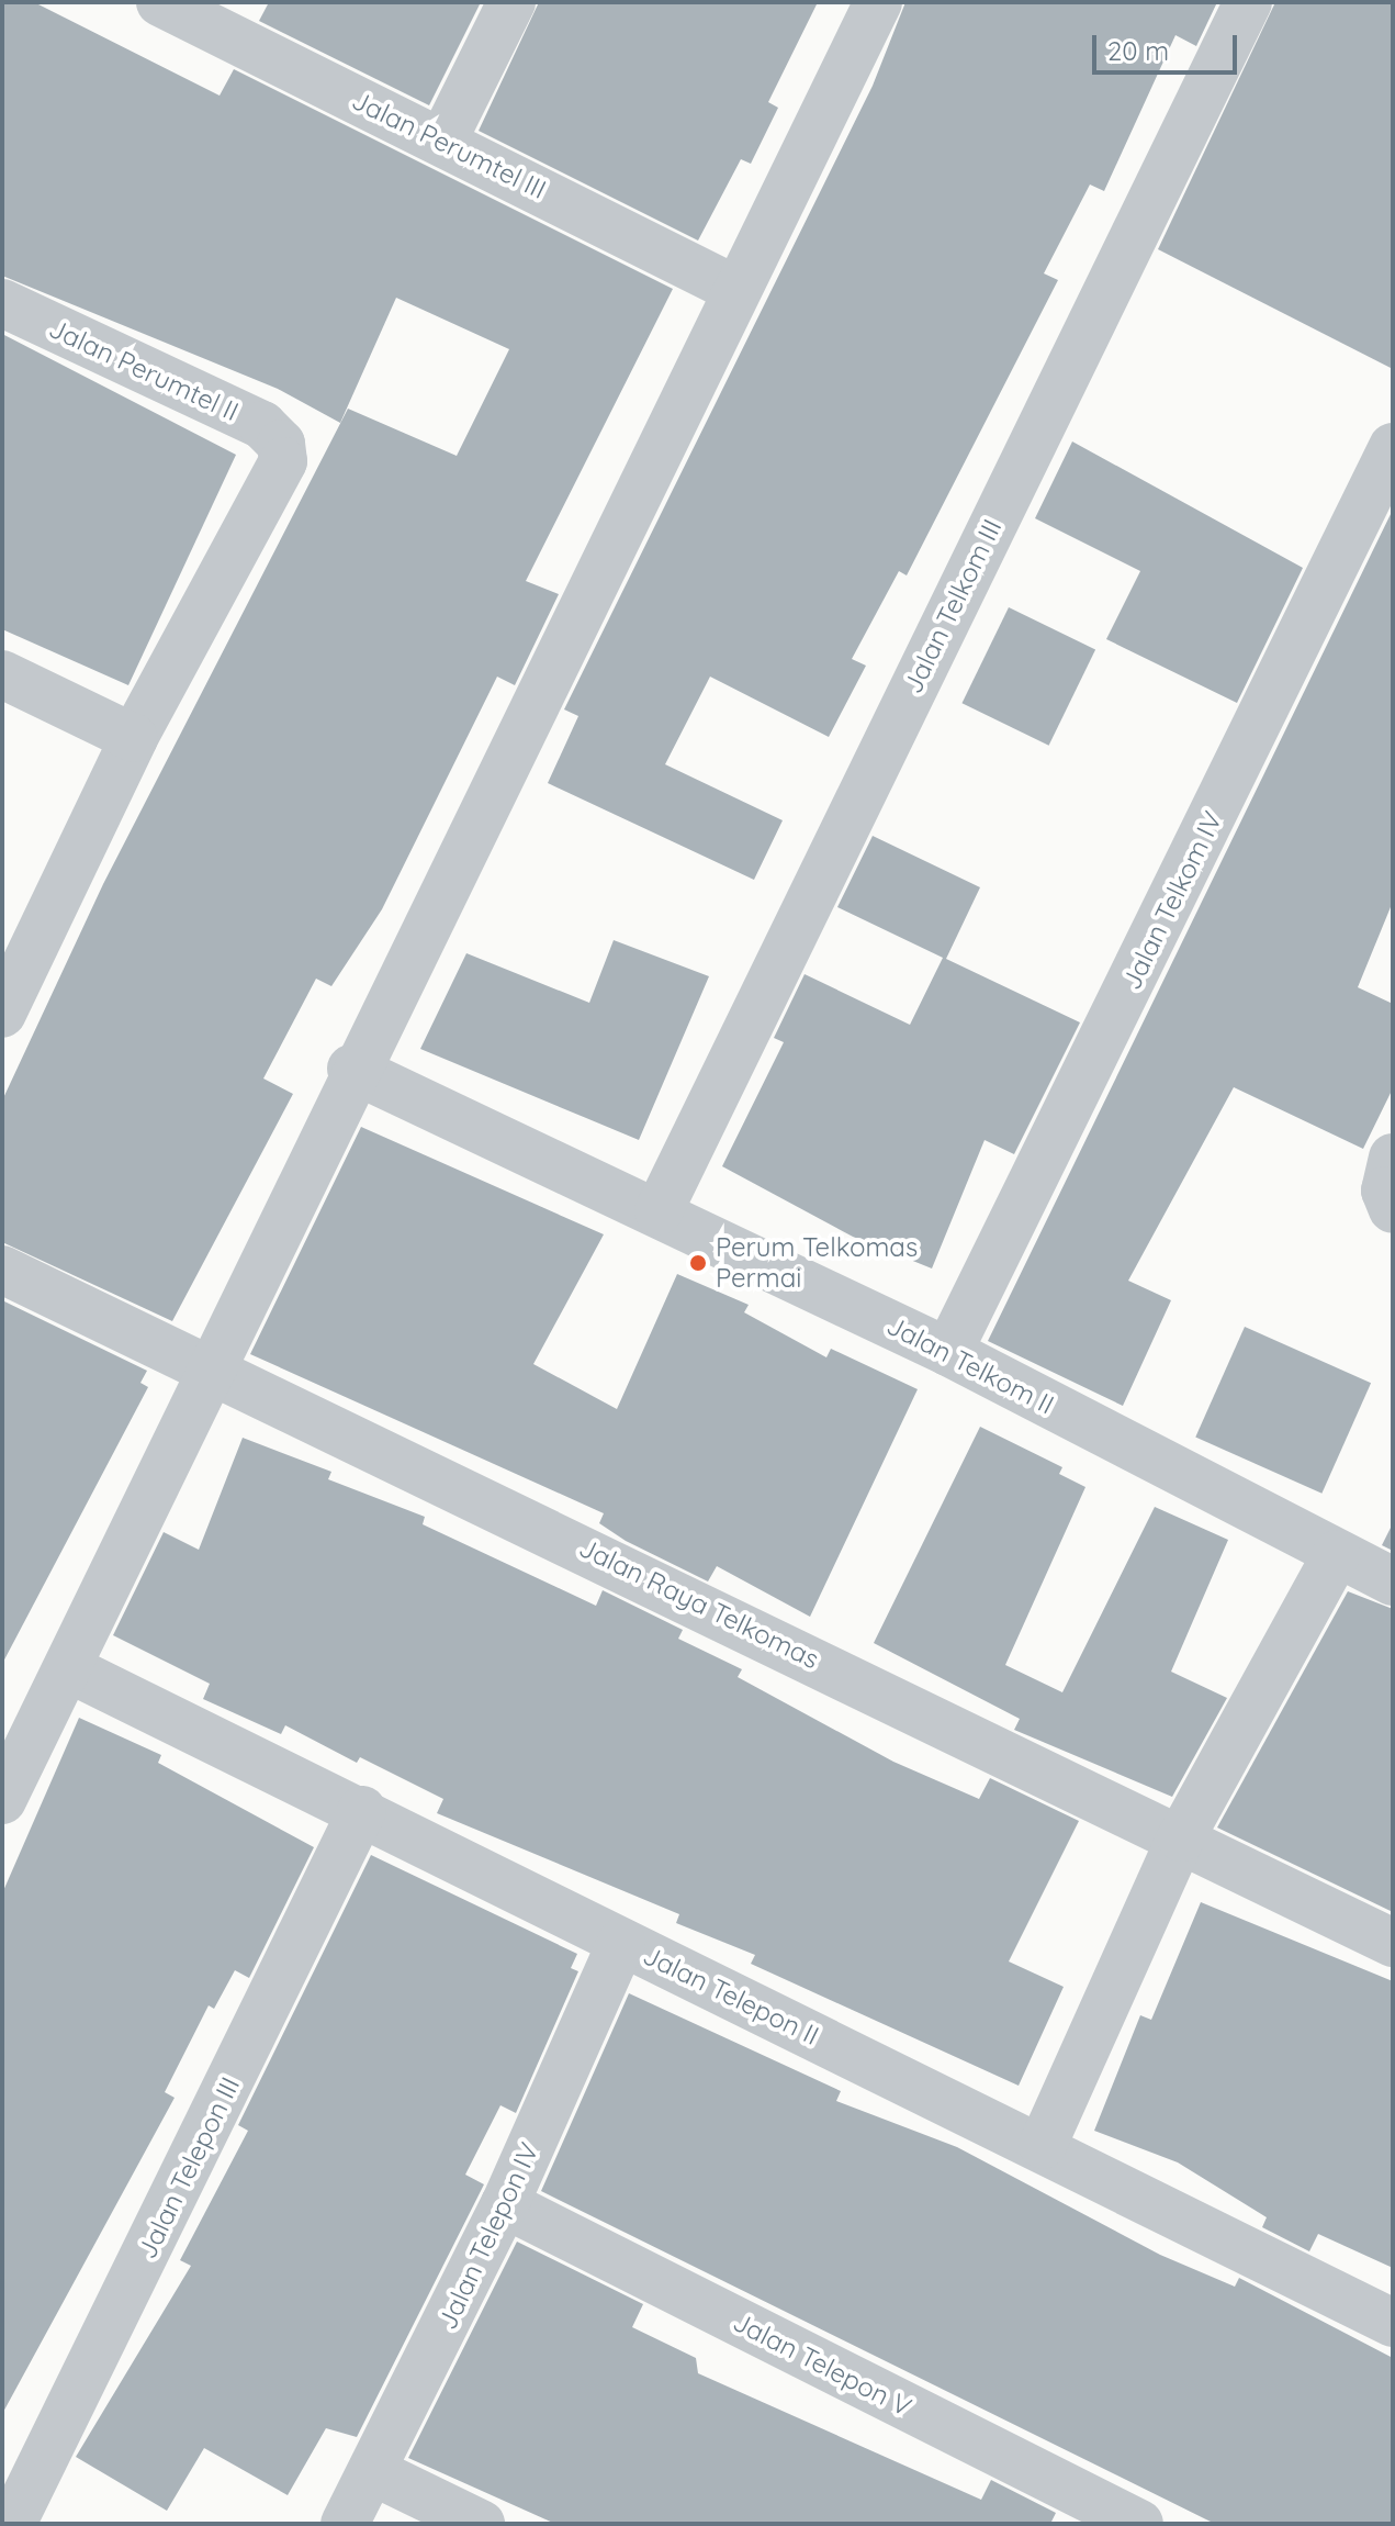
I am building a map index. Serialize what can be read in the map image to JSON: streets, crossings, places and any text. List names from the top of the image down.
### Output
{
  "streets": {
    "street": [
      "Jalan Perumtel III",
      "Jalan Perumtel II",
      "Jalan Telkom III",
      "Jalan Telkom IV",
      "Jalan Telkom II",
      "Jalan Raya Telkomas",
      "Jalan Telepon II",
      "Jalan Telepon III",
      "Jalan Telepon IV",
      "Jalan Telepon V"
    ]
  },
  "crossings": [
    ["Jalan Telkom III", "Jalan Telkom II"],
    ["Jalan Telkom IV", "Jalan Telkom II"],
    ["Jalan Telepon II", "Jalan Telepon III"],
    ["Jalan Telepon II", "Jalan Telepon IV"],
    ["Jalan Telepon IV", "Jalan Telepon V"]
  ],
  "places": ["Perum Telkomas Permai"],
  "scale_bar": "20 m"
}
